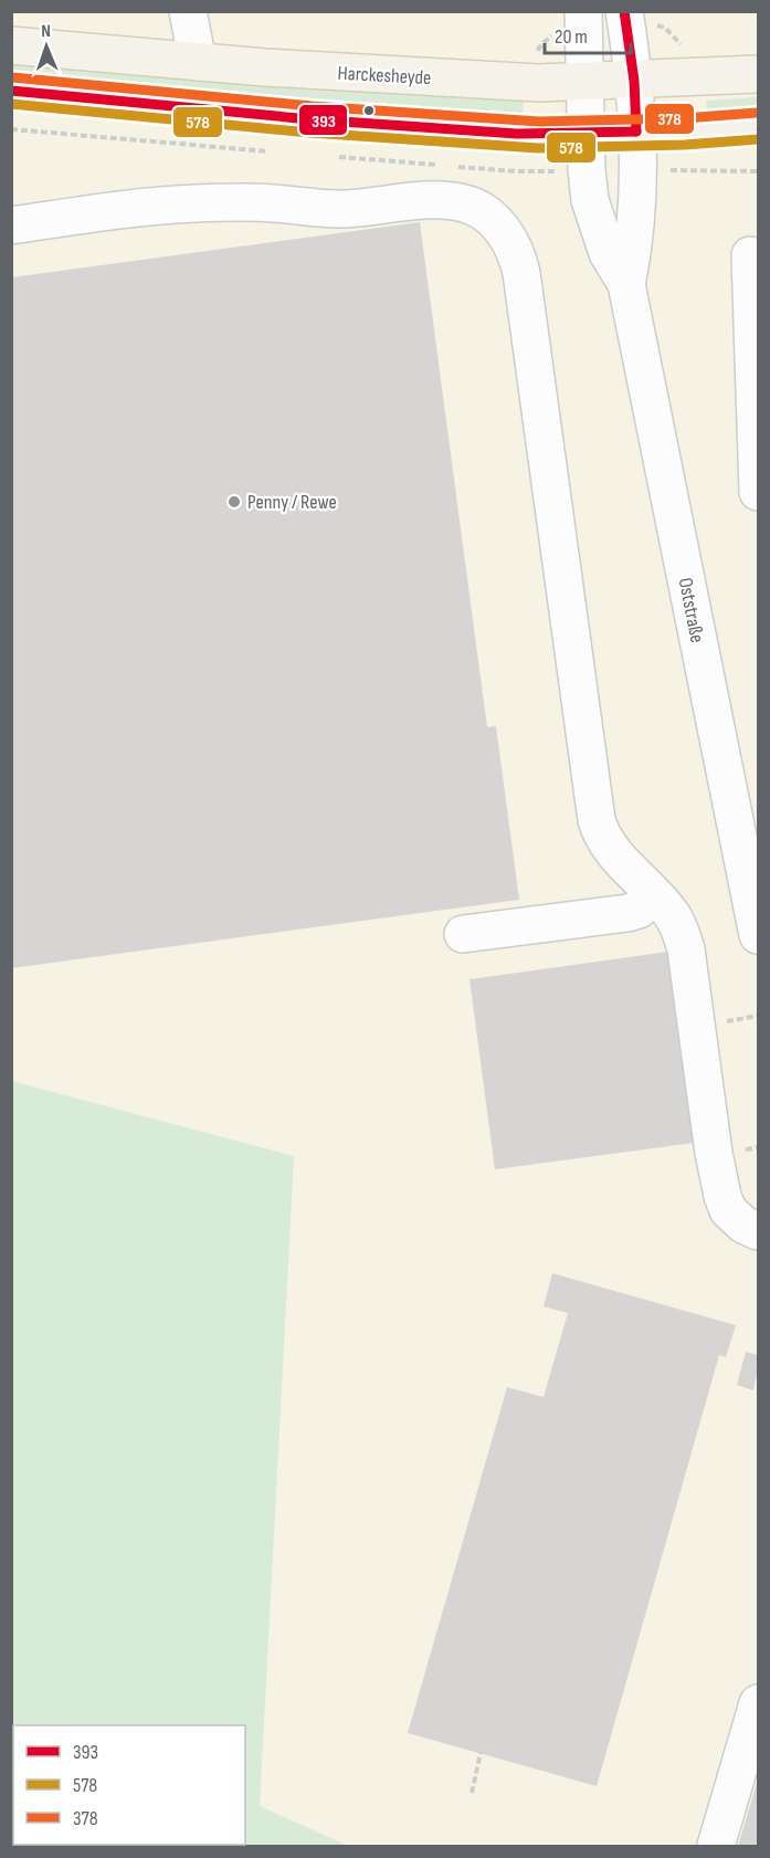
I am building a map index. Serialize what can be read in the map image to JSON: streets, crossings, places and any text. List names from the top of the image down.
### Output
{
  "streets": {
    "main road": ["Harckesheyde"],
    "street": ["Oststraße"]
  },
  "crossings": [
    ["Harckesheyde", "Oststraße"]
  ],
  "places": ["Penny / Rewe"],
  "lines": ["transit line 393", "transit line 378", "transit line 578"],
  "legend": ["393", "578", "378"],
  "scale_bar": "20 m",
  "north": "top"
}
